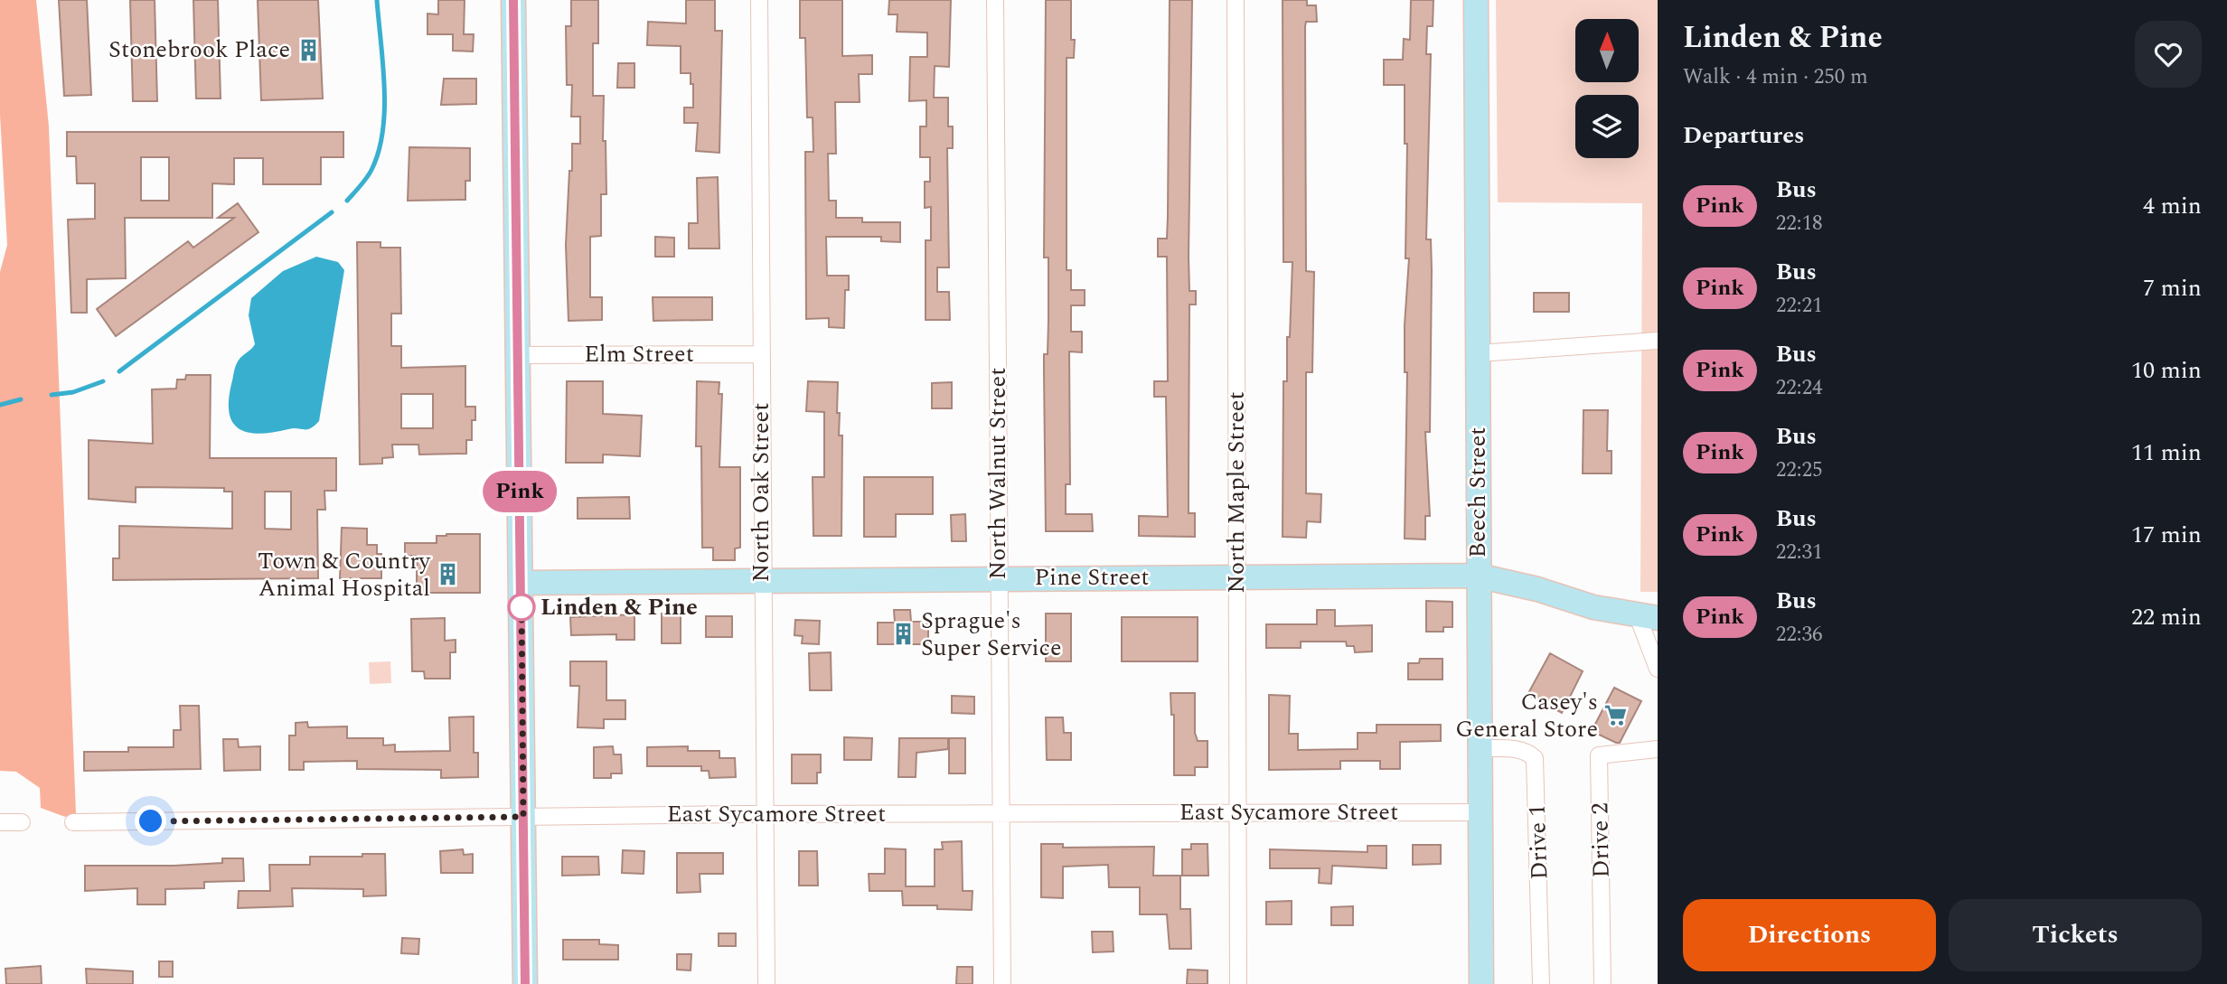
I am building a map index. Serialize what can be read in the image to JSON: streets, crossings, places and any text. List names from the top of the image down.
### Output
{
  "streets": {
    "main road": ["Beech Street", "Pine Street"],
    "street": [
      "Elm Street",
      "North Walnut Street",
      "North Oak Street",
      "North Maple Street",
      "East Sycamore Street",
      "Drive 2",
      "Drive 1"
    ]
  },
  "crossings": [
    ["Elm Street", "North Oak Street"],
    ["North Walnut Street", "Pine Street"],
    ["North Walnut Street", "East Sycamore Street"],
    ["North Oak Street", "Pine Street"],
    ["North Oak Street", "East Sycamore Street"],
    ["North Maple Street", "Pine Street"],
    ["North Maple Street", "East Sycamore Street"],
    ["Beech Street", "Pine Street"],
    ["Beech Street", "East Sycamore Street"],
    ["Beech Street", "Drive 1"]
  ],
  "places": {
    "building": ["Stonebrook Place", "Town & Country Animal Hospital", "Sprague's Super Service"],
    "other": ["Linden & Pine"],
    "supermarket": ["Casey's General Store"]
  },
  "lines": ["bus line Pink"],
  "north": "top",
  "page": {
    "on_map": "Pink",
    "heading": [
      ["Linden & Pine", "Walk · 4 min · 250 m"],
      "Departures"
    ],
    "list": [
      {
        "mark": "Pink",
        "name": "Bus",
        "note": "22:18",
        "value": "4 min"
      },
      {
        "mark": "Pink",
        "name": "Bus",
        "note": "22:21",
        "value": "7 min"
      },
      {
        "mark": "Pink",
        "name": "Bus",
        "note": "22:24",
        "value": "10 min"
      },
      {
        "mark": "Pink",
        "name": "Bus",
        "note": "22:25",
        "value": "11 min"
      },
      {
        "mark": "Pink",
        "name": "Bus",
        "note": "22:31",
        "value": "17 min"
      },
      {
        "mark": "Pink",
        "name": "Bus",
        "note": "22:36",
        "value": "22 min"
      }
    ],
    "buttons": ["Directions", "Tickets"]
  }
}
